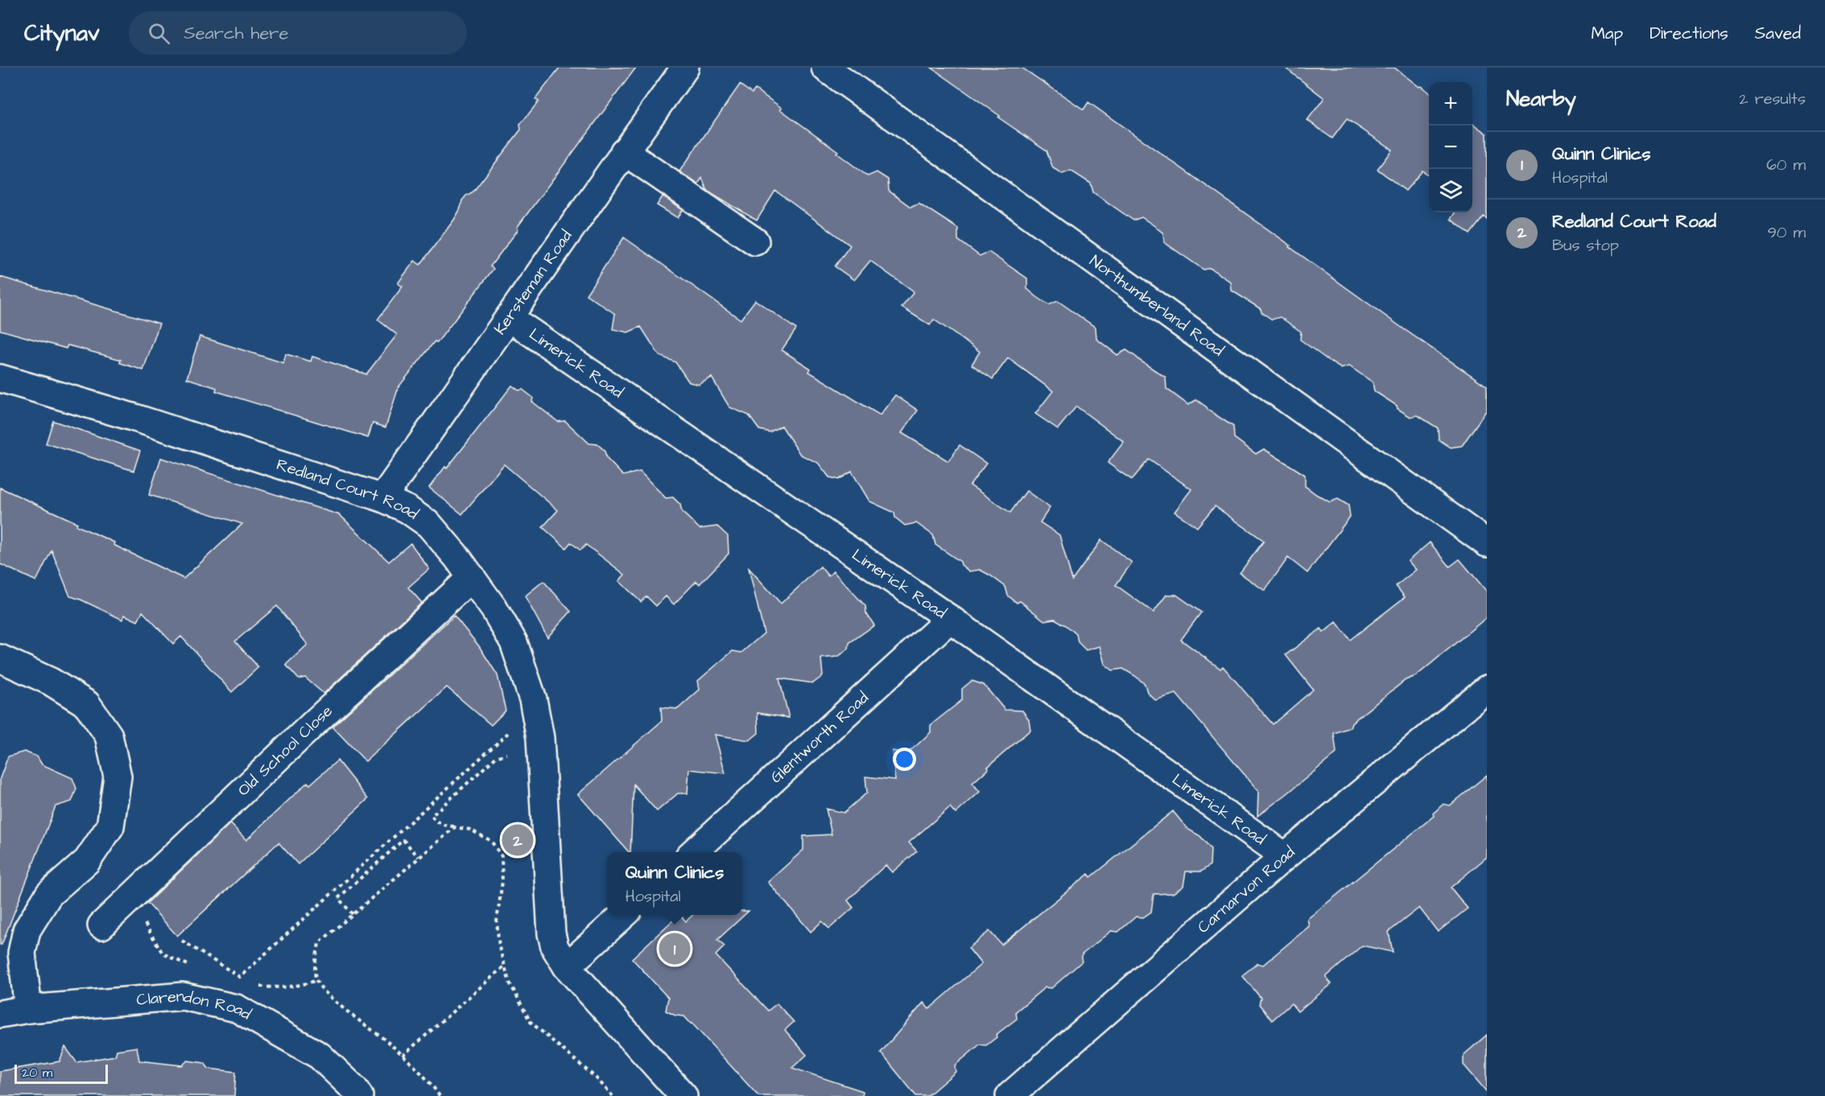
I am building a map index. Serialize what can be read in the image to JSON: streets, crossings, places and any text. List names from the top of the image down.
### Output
{
  "streets": {
    "street": [
      "Kersteman Road",
      "Northumberland Road",
      "Limerick Road",
      "Redland Court Road",
      "Glentworth Road",
      "Old School Close",
      "Carnarvon Road",
      "Clarendon Road"
    ]
  },
  "crossings": [
    ["Kersteman Road", "Limerick Road"],
    ["Kersteman Road", "Redland Court Road"],
    ["Limerick Road", "Glentworth Road"],
    ["Limerick Road", "Carnarvon Road"],
    ["Redland Court Road", "Old School Close"]
  ],
  "scale_bar": "20 m",
  "page": {
    "header": "Citynav",
    "search": "Search here",
    "nav": ["Map", "Directions", "Saved"],
    "heading": ["Nearby", "2 results"],
    "map_buttons": ["+", "−"],
    "list": [
      {
        "mark": "1",
        "name": "Quinn Clinics",
        "note": "Hospital",
        "value": "60 m"
      },
      {
        "mark": "2",
        "name": "Redland Court Road",
        "note": "Bus stop",
        "value": "90 m"
      }
    ],
    "pins": ["2", "1"],
    "popup": ["Quinn Clinics", "Hospital"],
    "scale": "20 m"
  }
}
